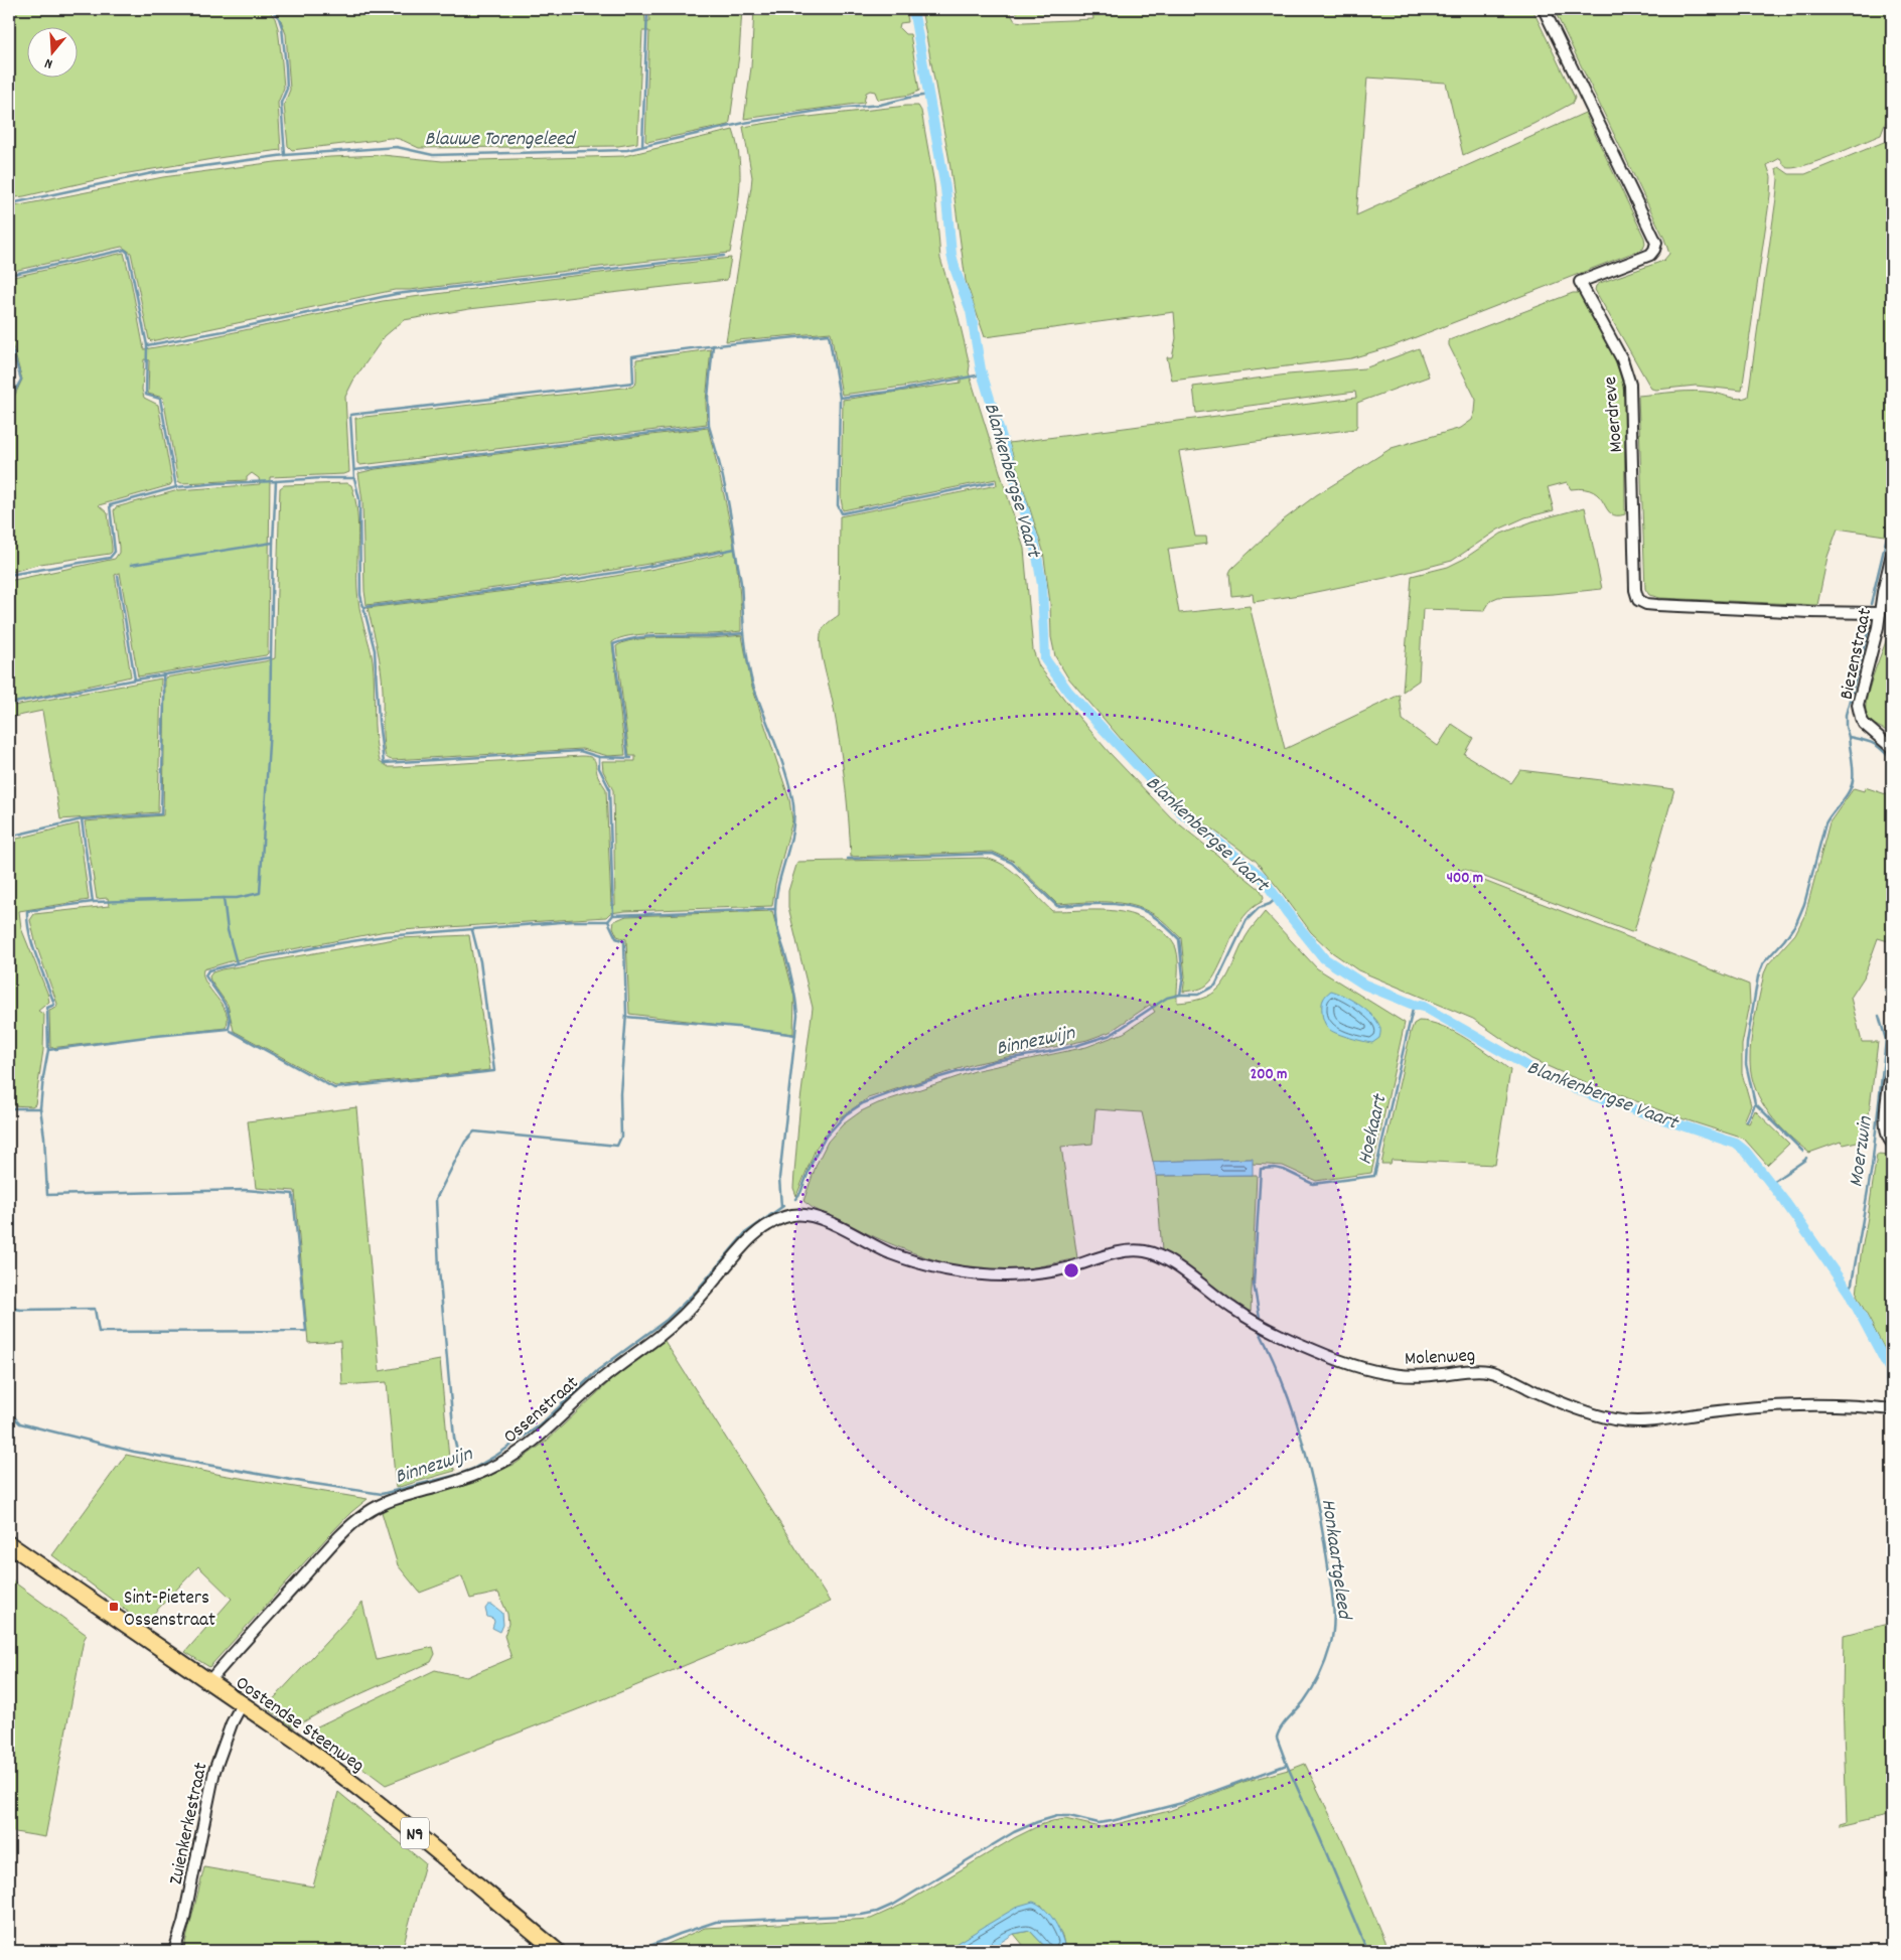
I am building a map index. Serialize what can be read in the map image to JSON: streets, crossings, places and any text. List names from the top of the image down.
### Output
{
  "streets": {
    "main road": ["Oostendse Steenweg", "N9"],
    "street": [
      "Moerdreve",
      "Biezenstraat",
      "Molenweg",
      "Ossenstraat",
      "Zuienkerkestraat"
    ]
  },
  "crossings": [
    ["Moerdreve", "Biezenstraat"],
    ["Molenweg", "Ossenstraat"],
    ["Ossenstraat", "Oostendse Steenweg"],
    ["Oostendse Steenweg", "Zuienkerkestraat"]
  ],
  "water": [
    "Blauwe Torengeleed",
    "Blankenbergse Vaart",
    "Binnezwijn",
    "Hoekaart",
    "Moerzwin",
    "Honkaartgeleed"
  ],
  "places": {
    "transit": ["Sint-Pieters Ossenstraat"]
  },
  "north": "bottom",
  "rings": ["400 m", "200 m"]
}
